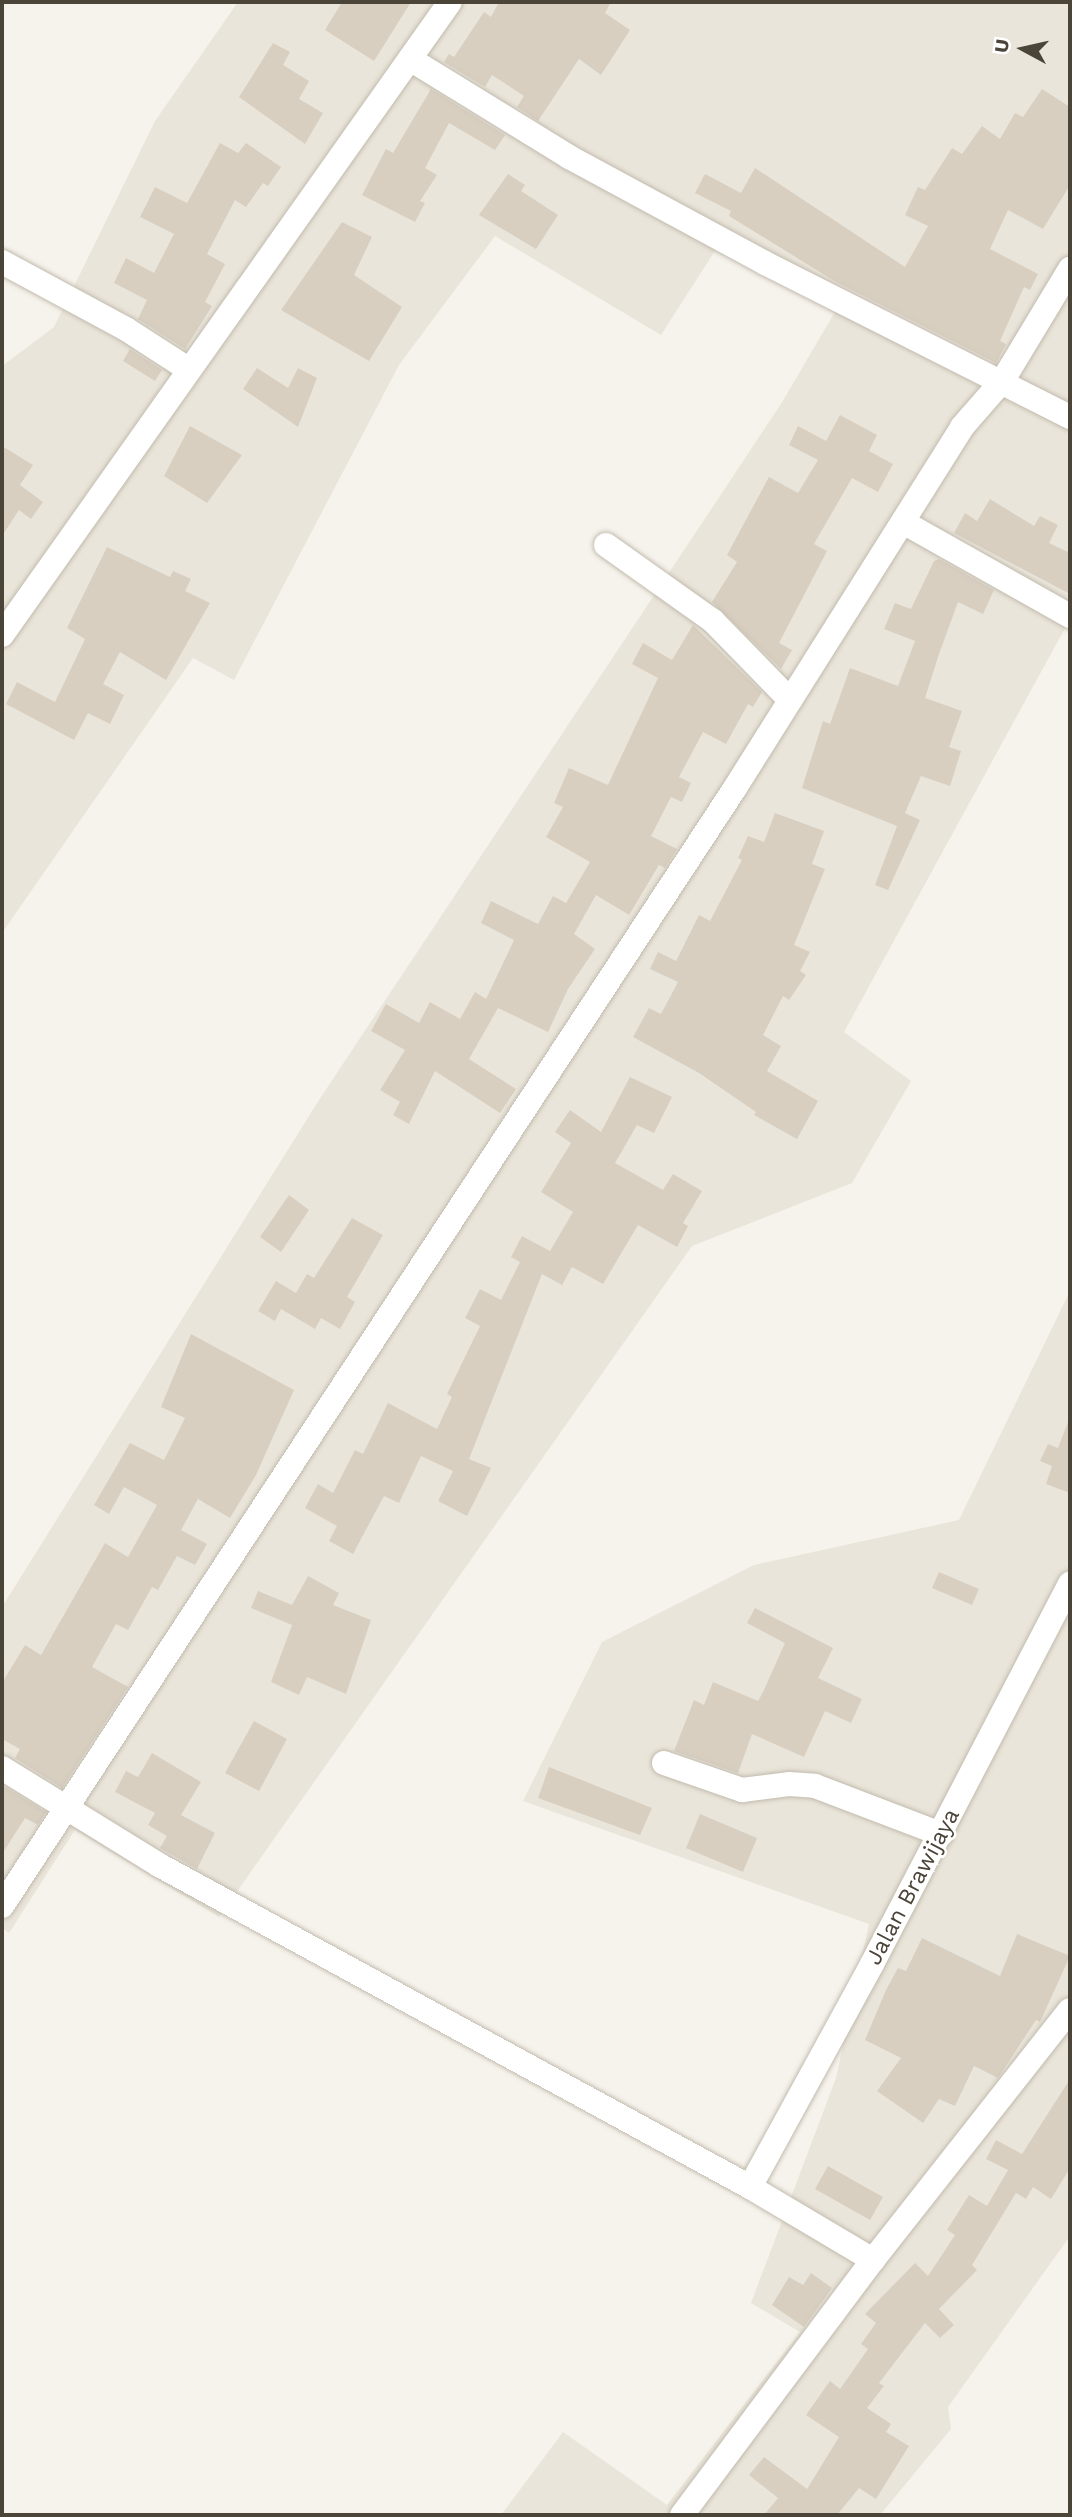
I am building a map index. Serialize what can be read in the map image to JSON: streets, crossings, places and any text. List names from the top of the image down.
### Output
{
  "streets": {
    "street": ["Jalan Brawijaya"]
  },
  "north": "left"
}
